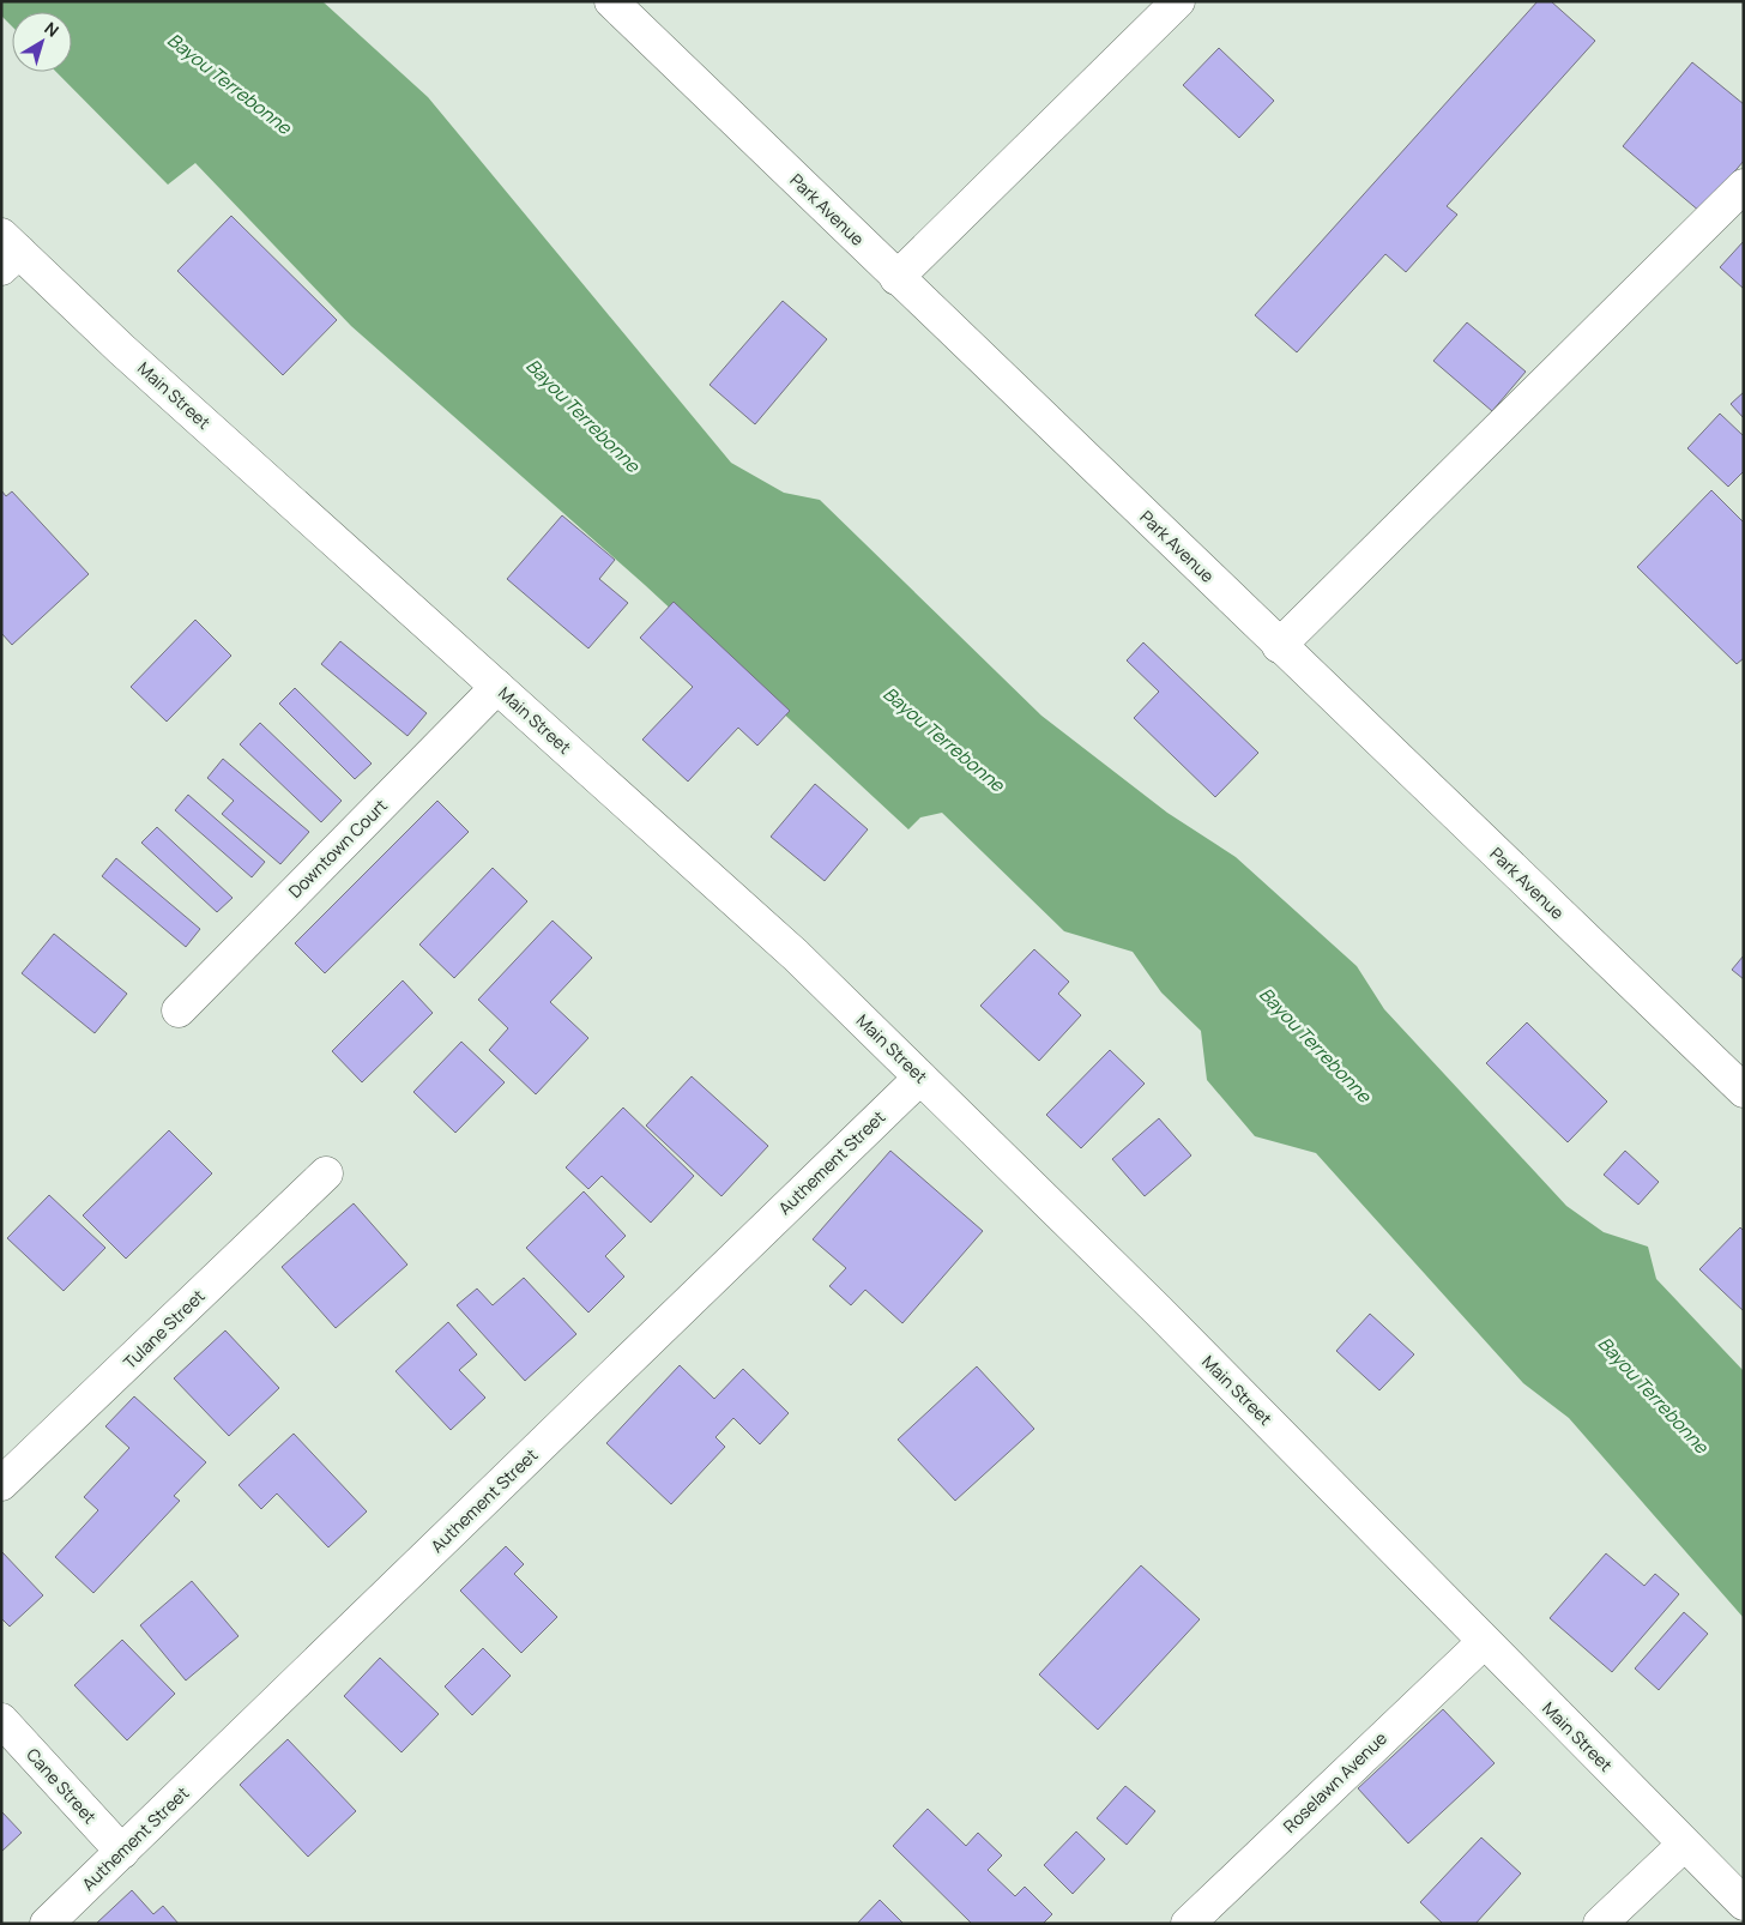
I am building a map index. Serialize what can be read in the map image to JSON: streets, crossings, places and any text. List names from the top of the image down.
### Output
{
  "streets": {
    "main road": [
      "Park Avenue",
      "Main Street",
      "Downtown Court",
      "Authement Street",
      "Tulane Street",
      "Roselawn Avenue",
      "Cane Street"
    ]
  },
  "crossings": [
    ["Main Street", "Downtown Court"],
    ["Main Street", "Authement Street"],
    ["Main Street", "Roselawn Avenue"],
    ["Authement Street", "Cane Street"]
  ],
  "water": ["Bayou Terrebonne"],
  "north": "top right"
}
